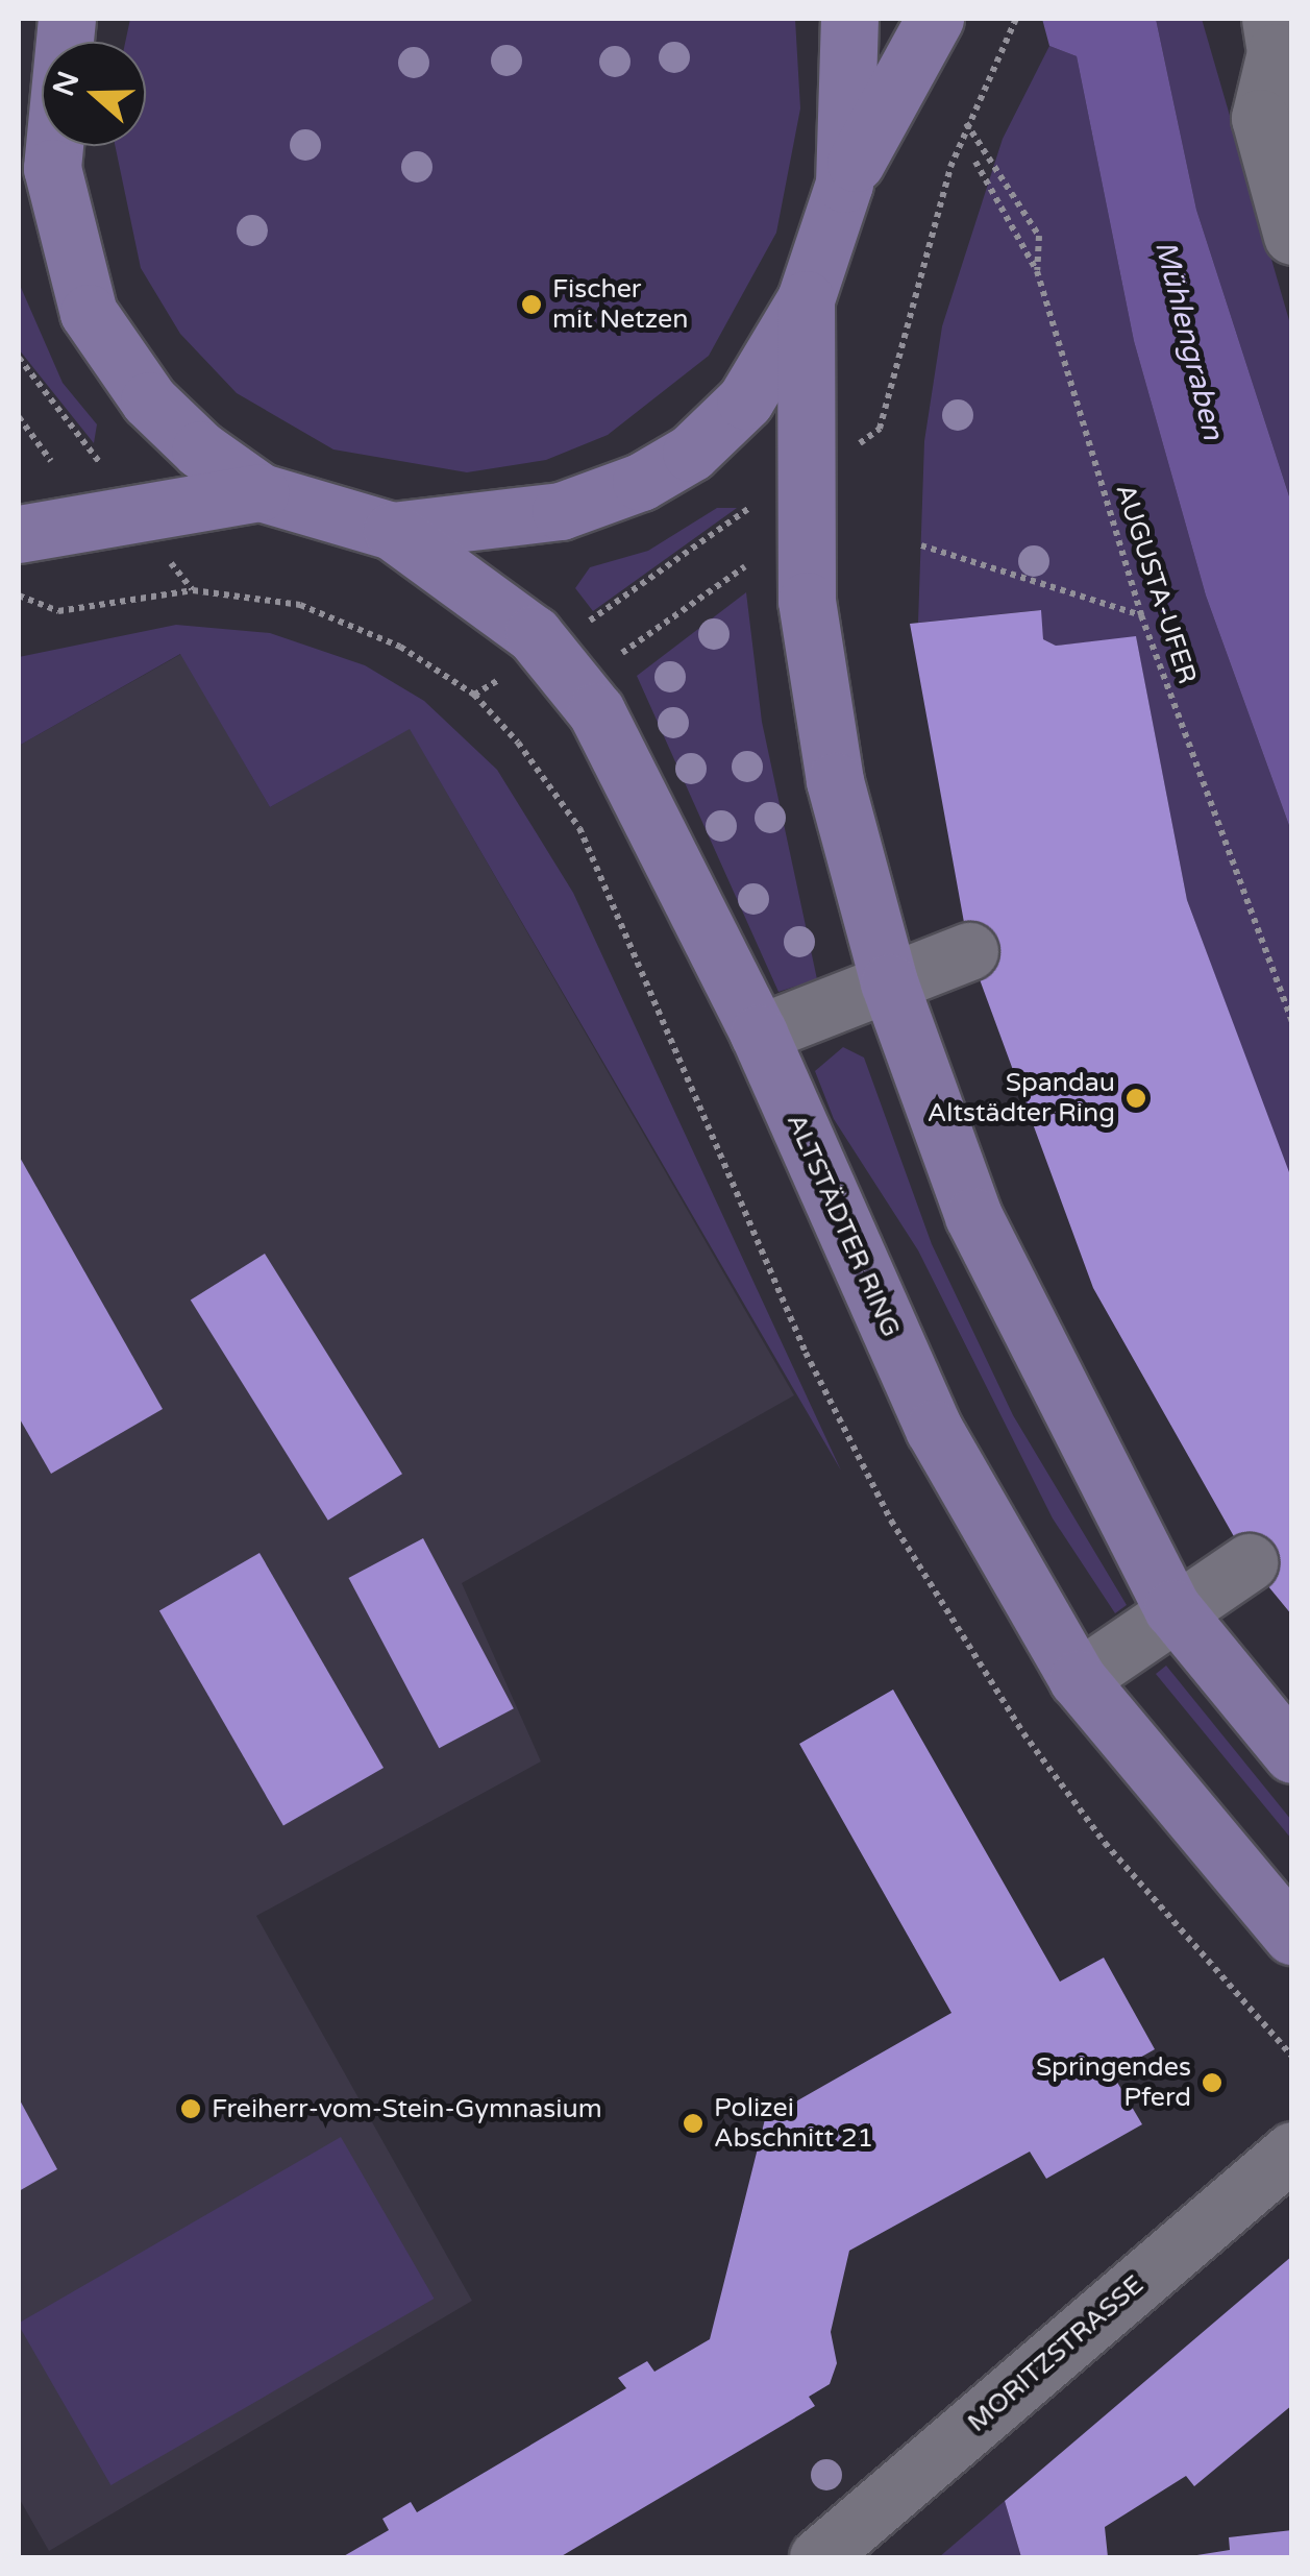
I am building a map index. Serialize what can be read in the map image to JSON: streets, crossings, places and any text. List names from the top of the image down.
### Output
{
  "streets": {
    "main road": ["ALTSTÄDTER RING"],
    "street": ["MORITZSTRASSE"],
    "path": ["AUGUSTA-UFER"]
  },
  "water": ["Mühlengraben"],
  "places": [
    "Fischer mit Netzen",
    "Spandau Altstädter Ring",
    "Springendes Pferd",
    "Freiherr-vom-Stein-Gymnasium",
    "Polizei Abschnitt 21"
  ],
  "north": "left"
}
